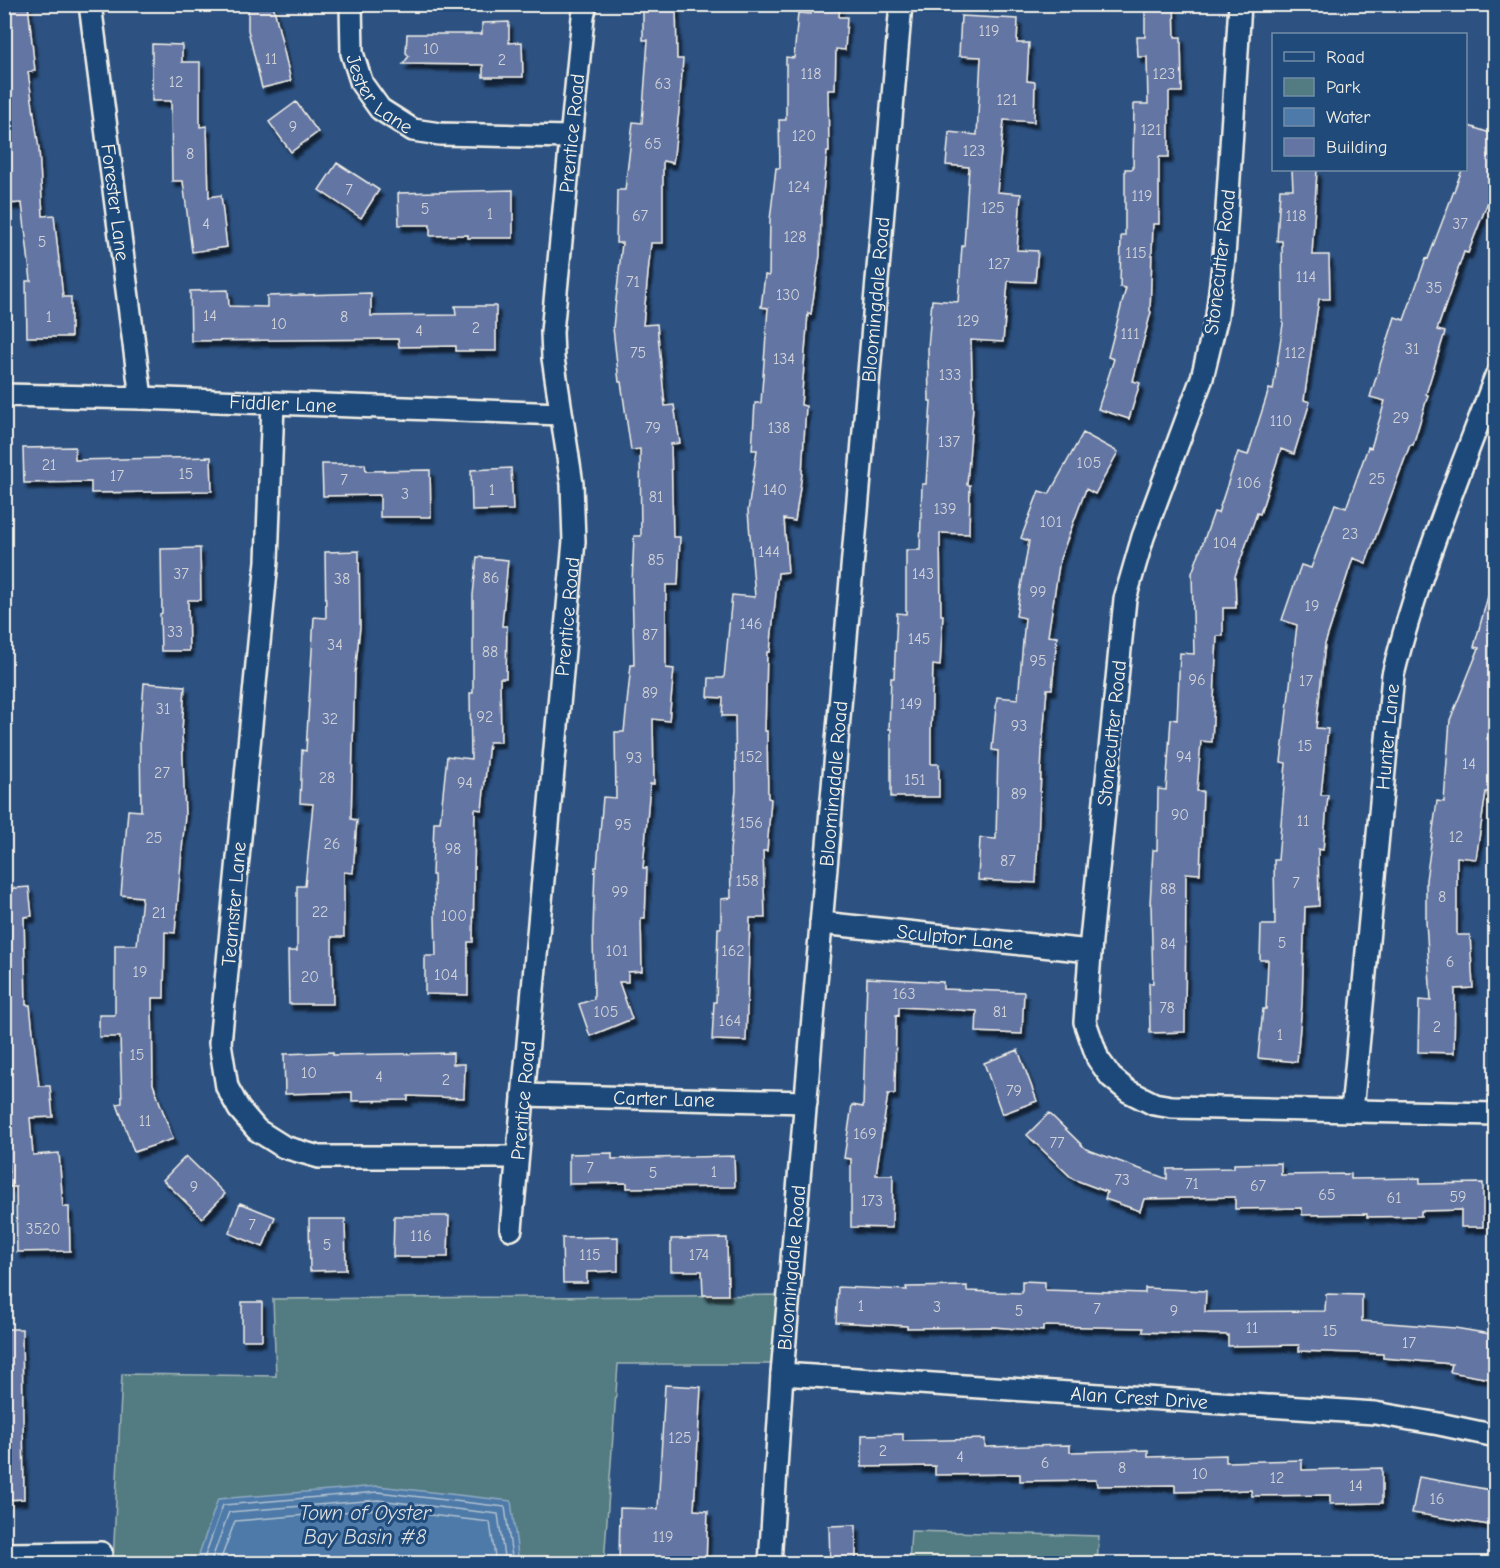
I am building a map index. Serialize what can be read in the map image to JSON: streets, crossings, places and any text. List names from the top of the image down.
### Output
{
  "streets": {
    "street": [
      "Jester Lane",
      "Prentice Road",
      "Forester Lane",
      "Stonecutter Road",
      "Bloomingdale Road",
      "Fiddler Lane",
      "Hunter Lane",
      "Teamster Lane",
      "Sculptor Lane",
      "Carter Lane",
      "Alan Crest Drive"
    ]
  },
  "crossings": [
    ["Jester Lane", "Prentice Road"],
    ["Prentice Road", "Fiddler Lane"],
    ["Prentice Road", "Teamster Lane"],
    ["Prentice Road", "Carter Lane"],
    ["Forester Lane", "Fiddler Lane"],
    ["Stonecutter Road", "Hunter Lane"],
    ["Stonecutter Road", "Sculptor Lane"],
    ["Bloomingdale Road", "Sculptor Lane"],
    ["Bloomingdale Road", "Carter Lane"],
    ["Bloomingdale Road", "Alan Crest Drive"],
    ["Fiddler Lane", "Teamster Lane"]
  ],
  "water": ["Town of Oyster Bay Basin #8"],
  "house_numbers": [
    "119",
    "10",
    "11",
    "2",
    "118",
    "123",
    "12",
    "63",
    "121",
    "9",
    "121",
    "120",
    "65",
    "123",
    "8",
    "124",
    "7",
    "119",
    "125",
    "5",
    "1",
    "67",
    "118",
    "4",
    "37",
    "128",
    "5",
    "115",
    "127",
    "114",
    "71",
    "35",
    "130",
    "14",
    "1",
    "8",
    "129",
    "10",
    "2",
    "4",
    "111",
    "31",
    "75",
    "112",
    "134",
    "133",
    "29",
    "110",
    "79",
    "138",
    "137",
    "105",
    "21",
    "15",
    "17",
    "25",
    "7",
    "106",
    "1",
    "140",
    "3",
    "81",
    "139",
    "101",
    "23",
    "104",
    "144",
    "85",
    "37",
    "143",
    "86",
    "38",
    "99",
    "19",
    "146",
    "33",
    "87",
    "145",
    "34",
    "88",
    "95",
    "96",
    "17",
    "89",
    "149",
    "31",
    "92",
    "32",
    "93",
    "15",
    "152",
    "94",
    "93",
    "14",
    "27",
    "28",
    "151",
    "94",
    "89",
    "90",
    "11",
    "156",
    "95",
    "12",
    "25",
    "26",
    "98",
    "87",
    "158",
    "7",
    "88",
    "99",
    "8",
    "22",
    "21",
    "100",
    "5",
    "84",
    "101",
    "162",
    "6",
    "19",
    "104",
    "20",
    "163",
    "78",
    "105",
    "81",
    "164",
    "2",
    "1",
    "15",
    "10",
    "4",
    "2",
    "79",
    "11",
    "169",
    "77",
    "7",
    "1",
    "5",
    "73",
    "71",
    "67",
    "9",
    "65",
    "59",
    "61",
    "173",
    "7",
    "3520",
    "116",
    "5",
    "115",
    "174",
    "1",
    "3",
    "7",
    "5",
    "9",
    "11",
    "15",
    "17",
    "125",
    "2",
    "4",
    "6",
    "8",
    "10",
    "12",
    "14",
    "16",
    "119"
  ],
  "legend": [
    "Road",
    "Park",
    "Water",
    "Building"
  ]
}
